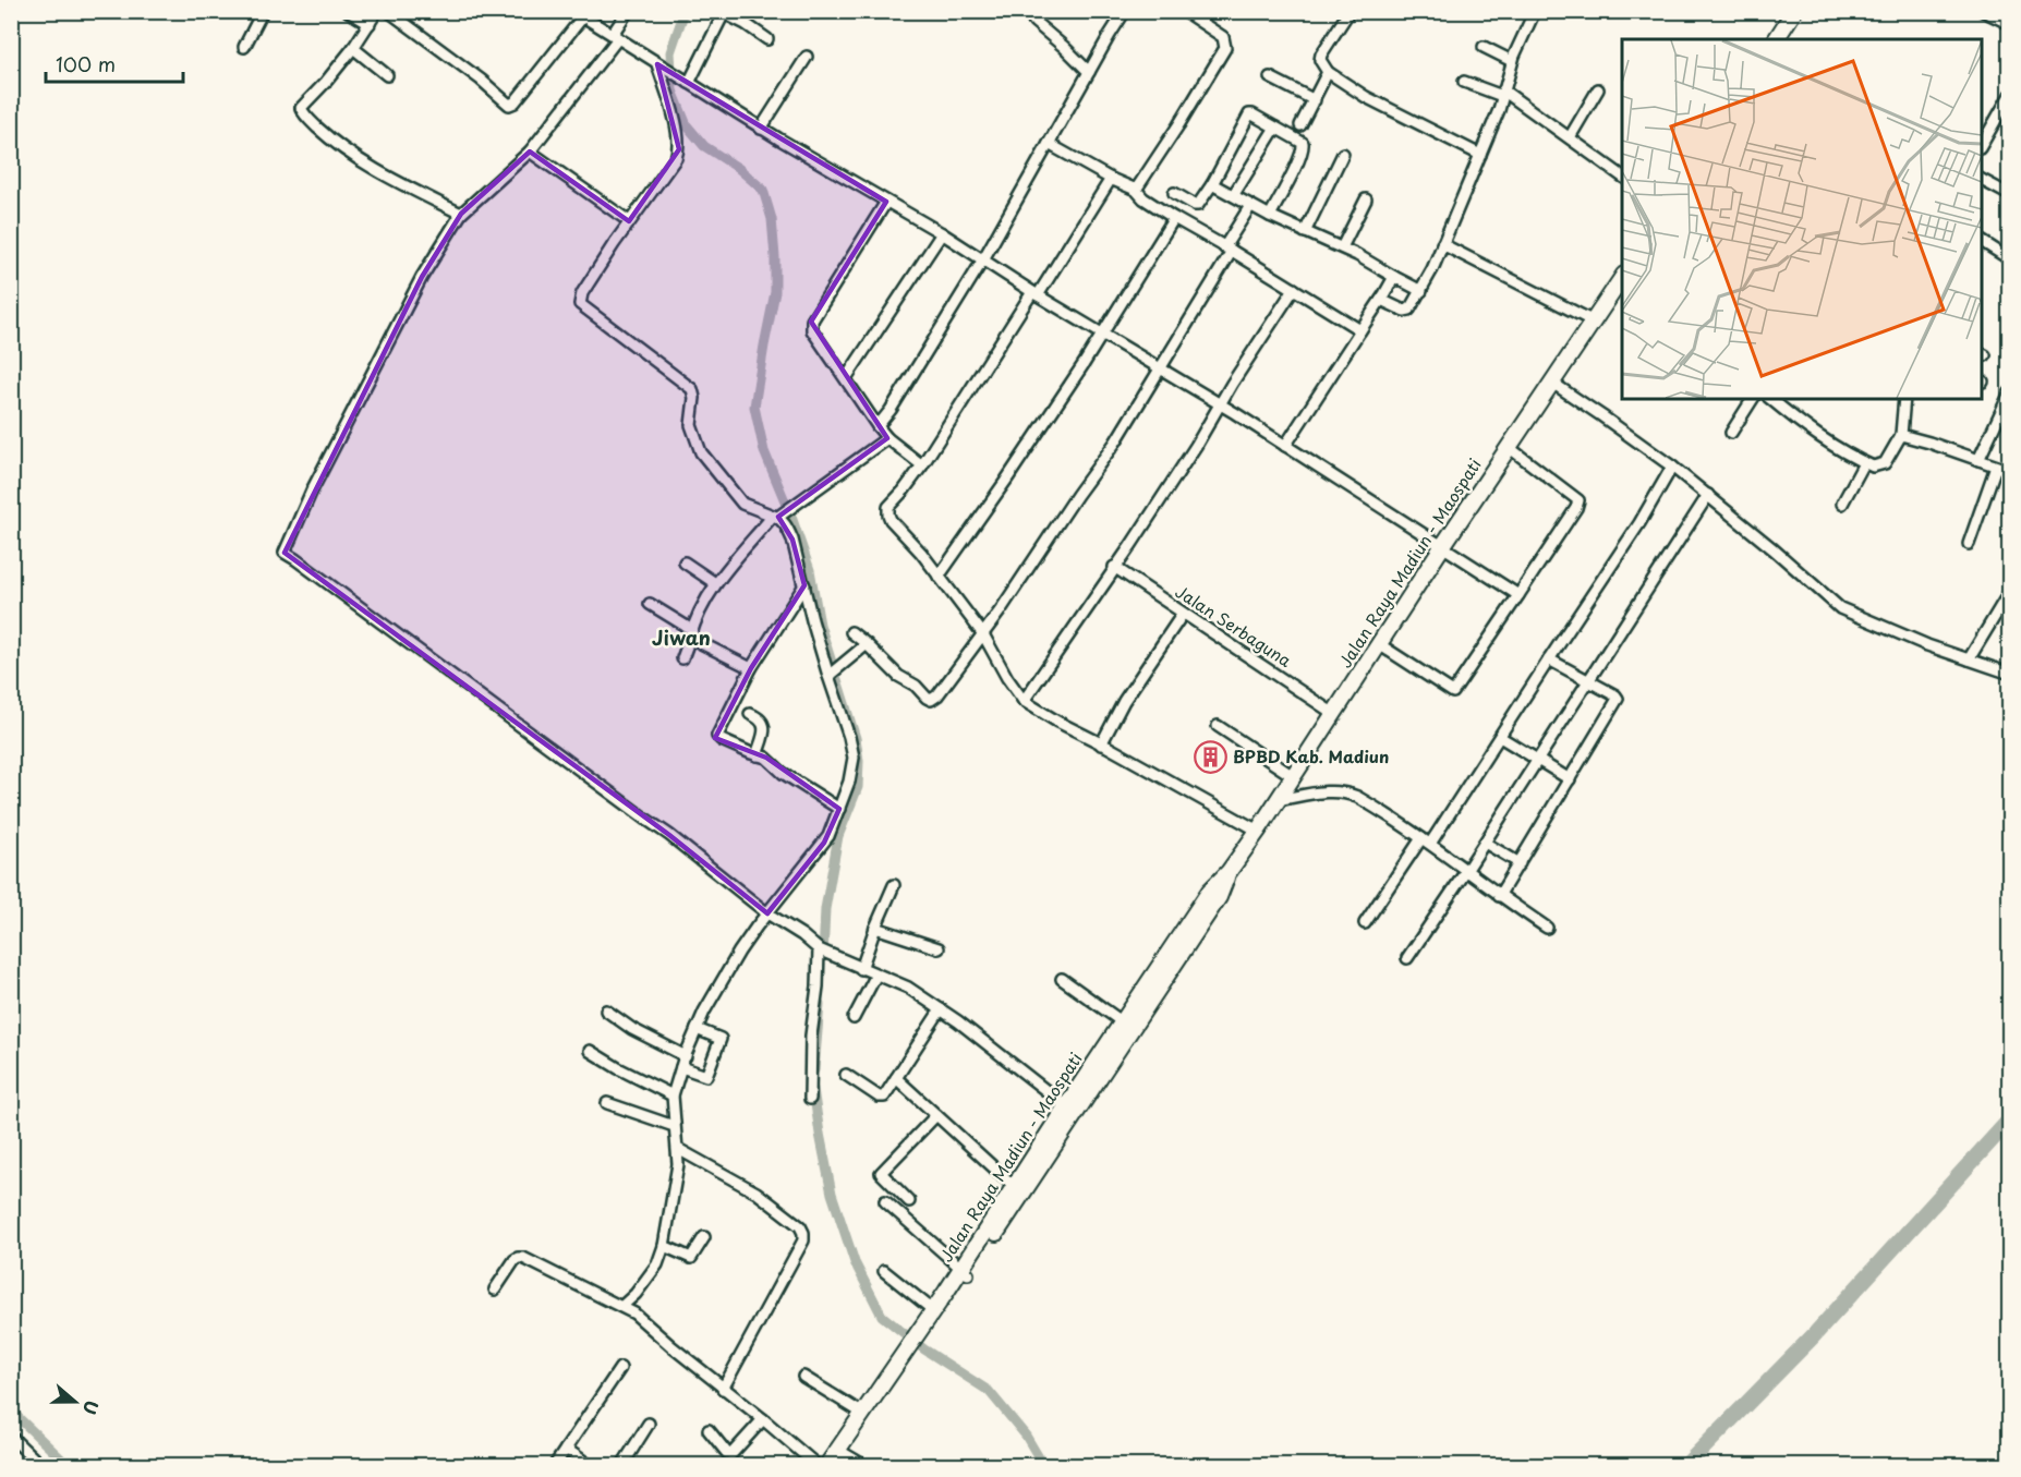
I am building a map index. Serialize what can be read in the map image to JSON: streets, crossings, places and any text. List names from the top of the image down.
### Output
{
  "streets": {
    "highway": ["Jalan Raya Madiun - Maospati"],
    "street": ["Jalan Serbaguna"]
  },
  "crossings": [
    ["Jalan Raya Madiun - Maospati", "Jalan Serbaguna"]
  ],
  "districts": ["Jiwan"],
  "places": {
    "building": ["BPBD Kab. Madiun"]
  },
  "scale_bar": "100 m",
  "north": "right"
}
